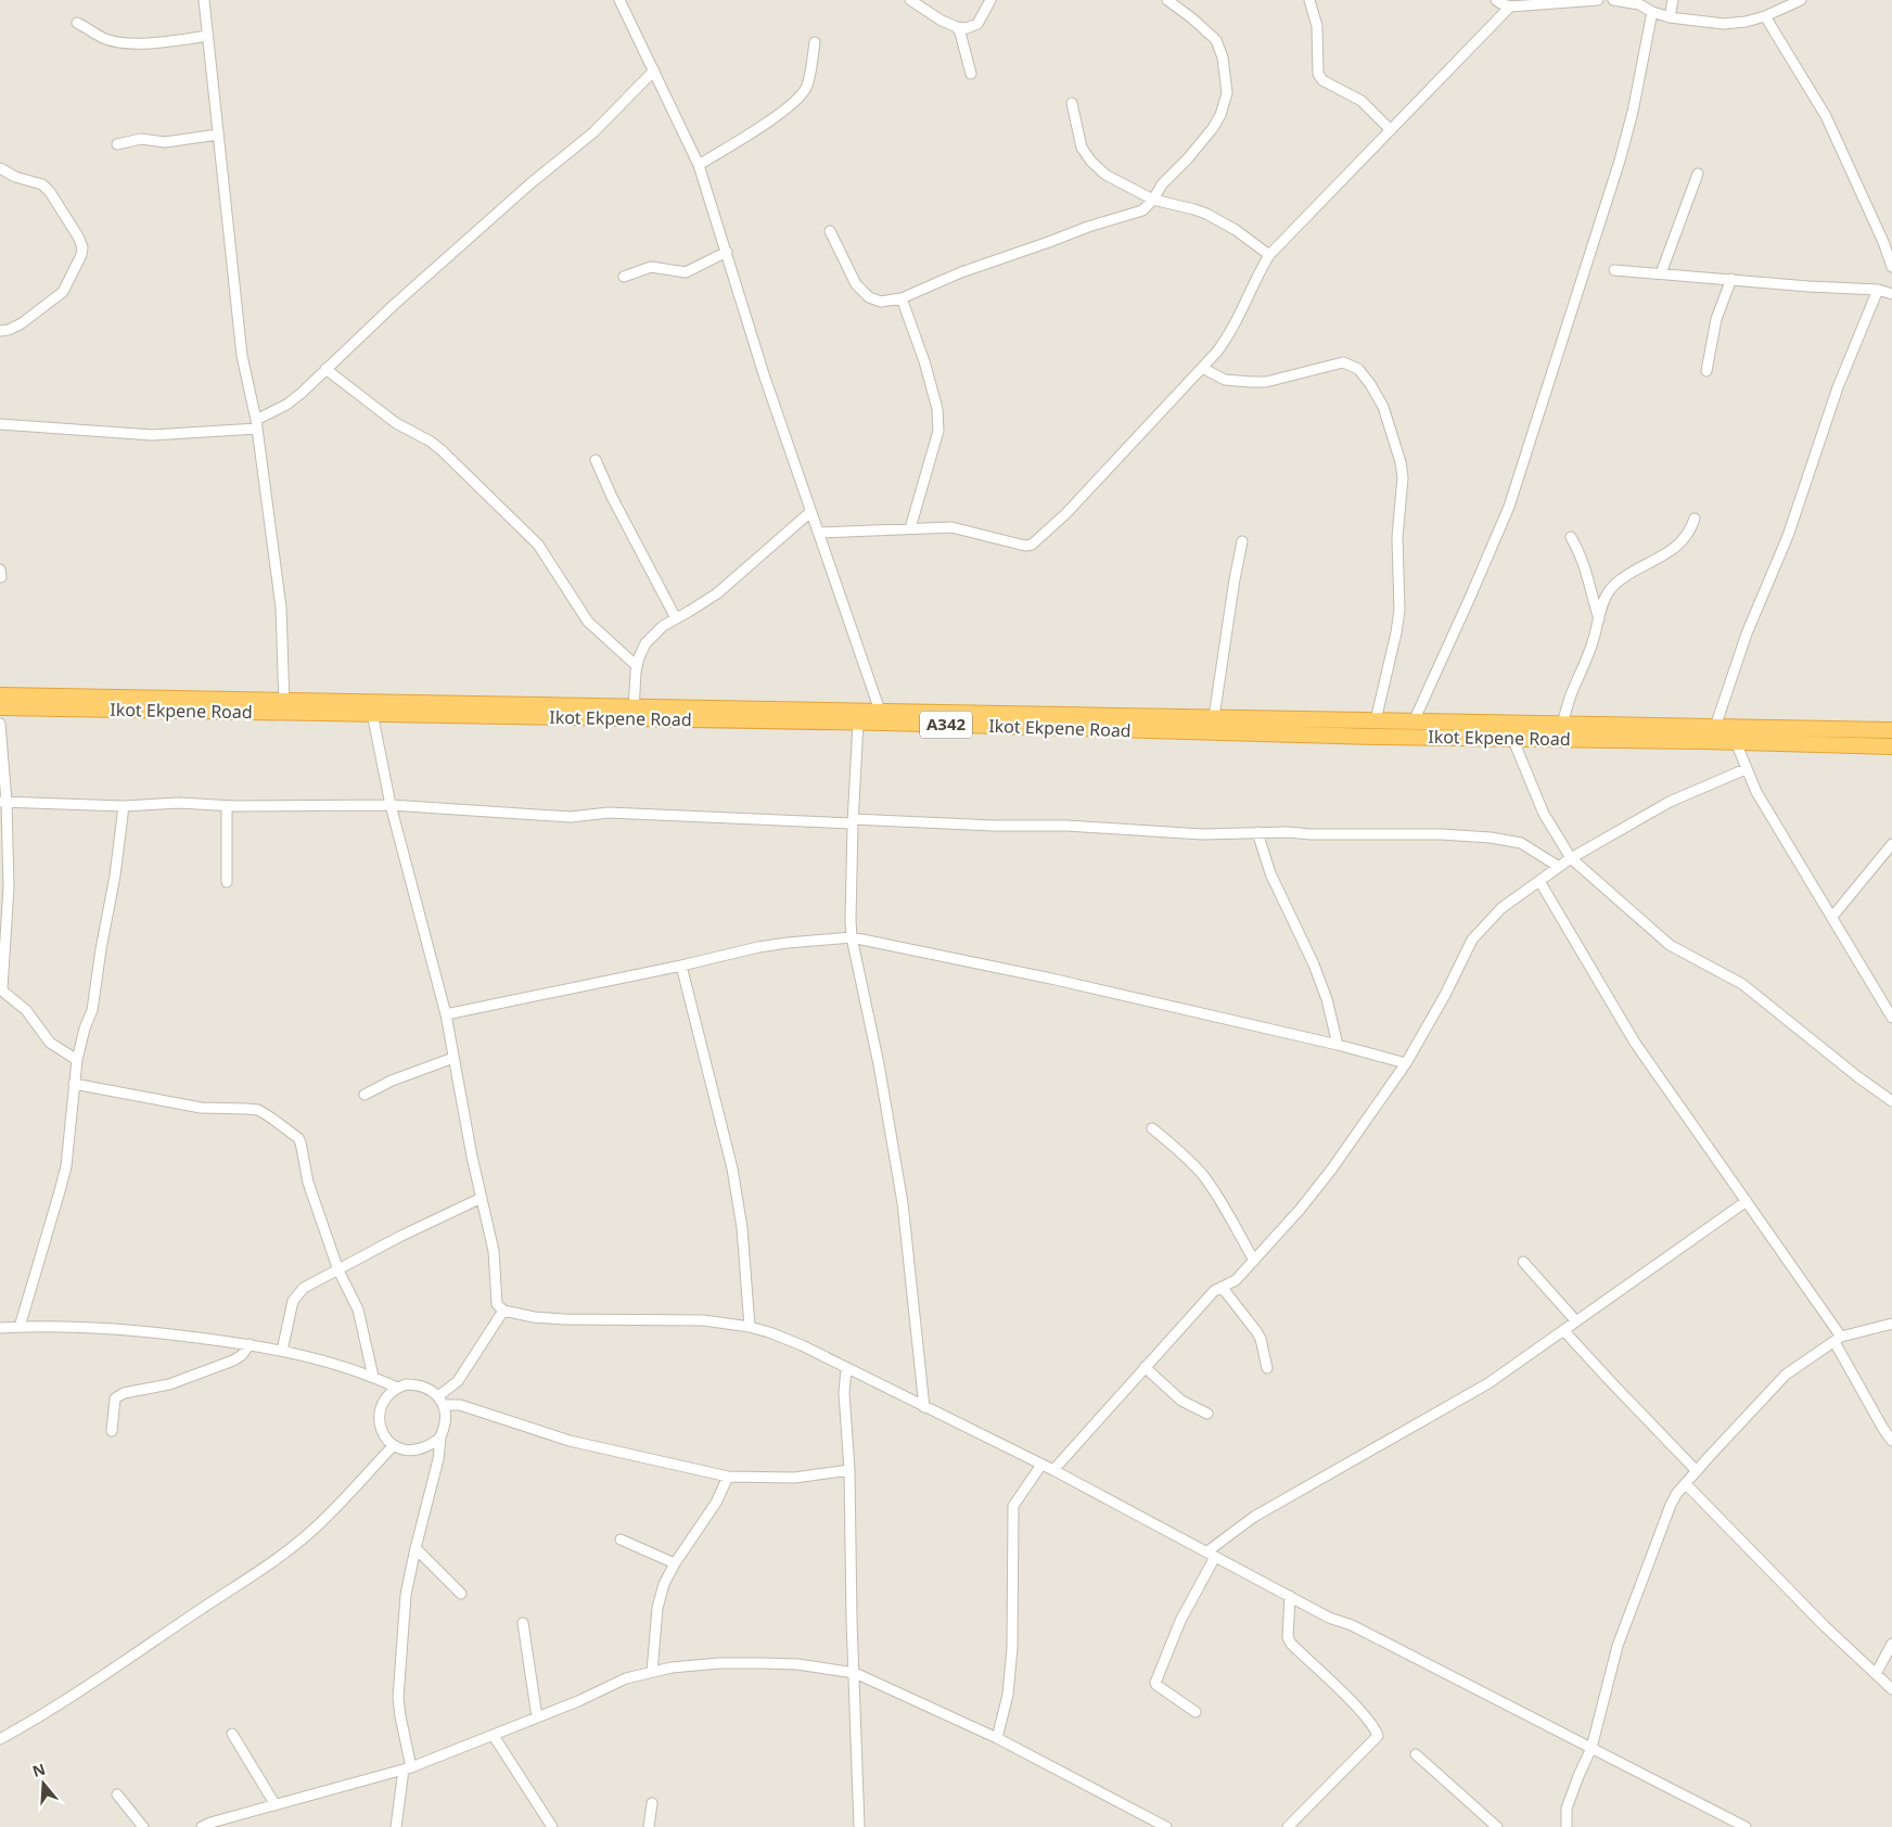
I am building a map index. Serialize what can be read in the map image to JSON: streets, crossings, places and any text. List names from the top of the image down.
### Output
{
  "streets": {
    "highway": ["Ikot Ekpene Road", "A342"]
  },
  "north": "top"
}
